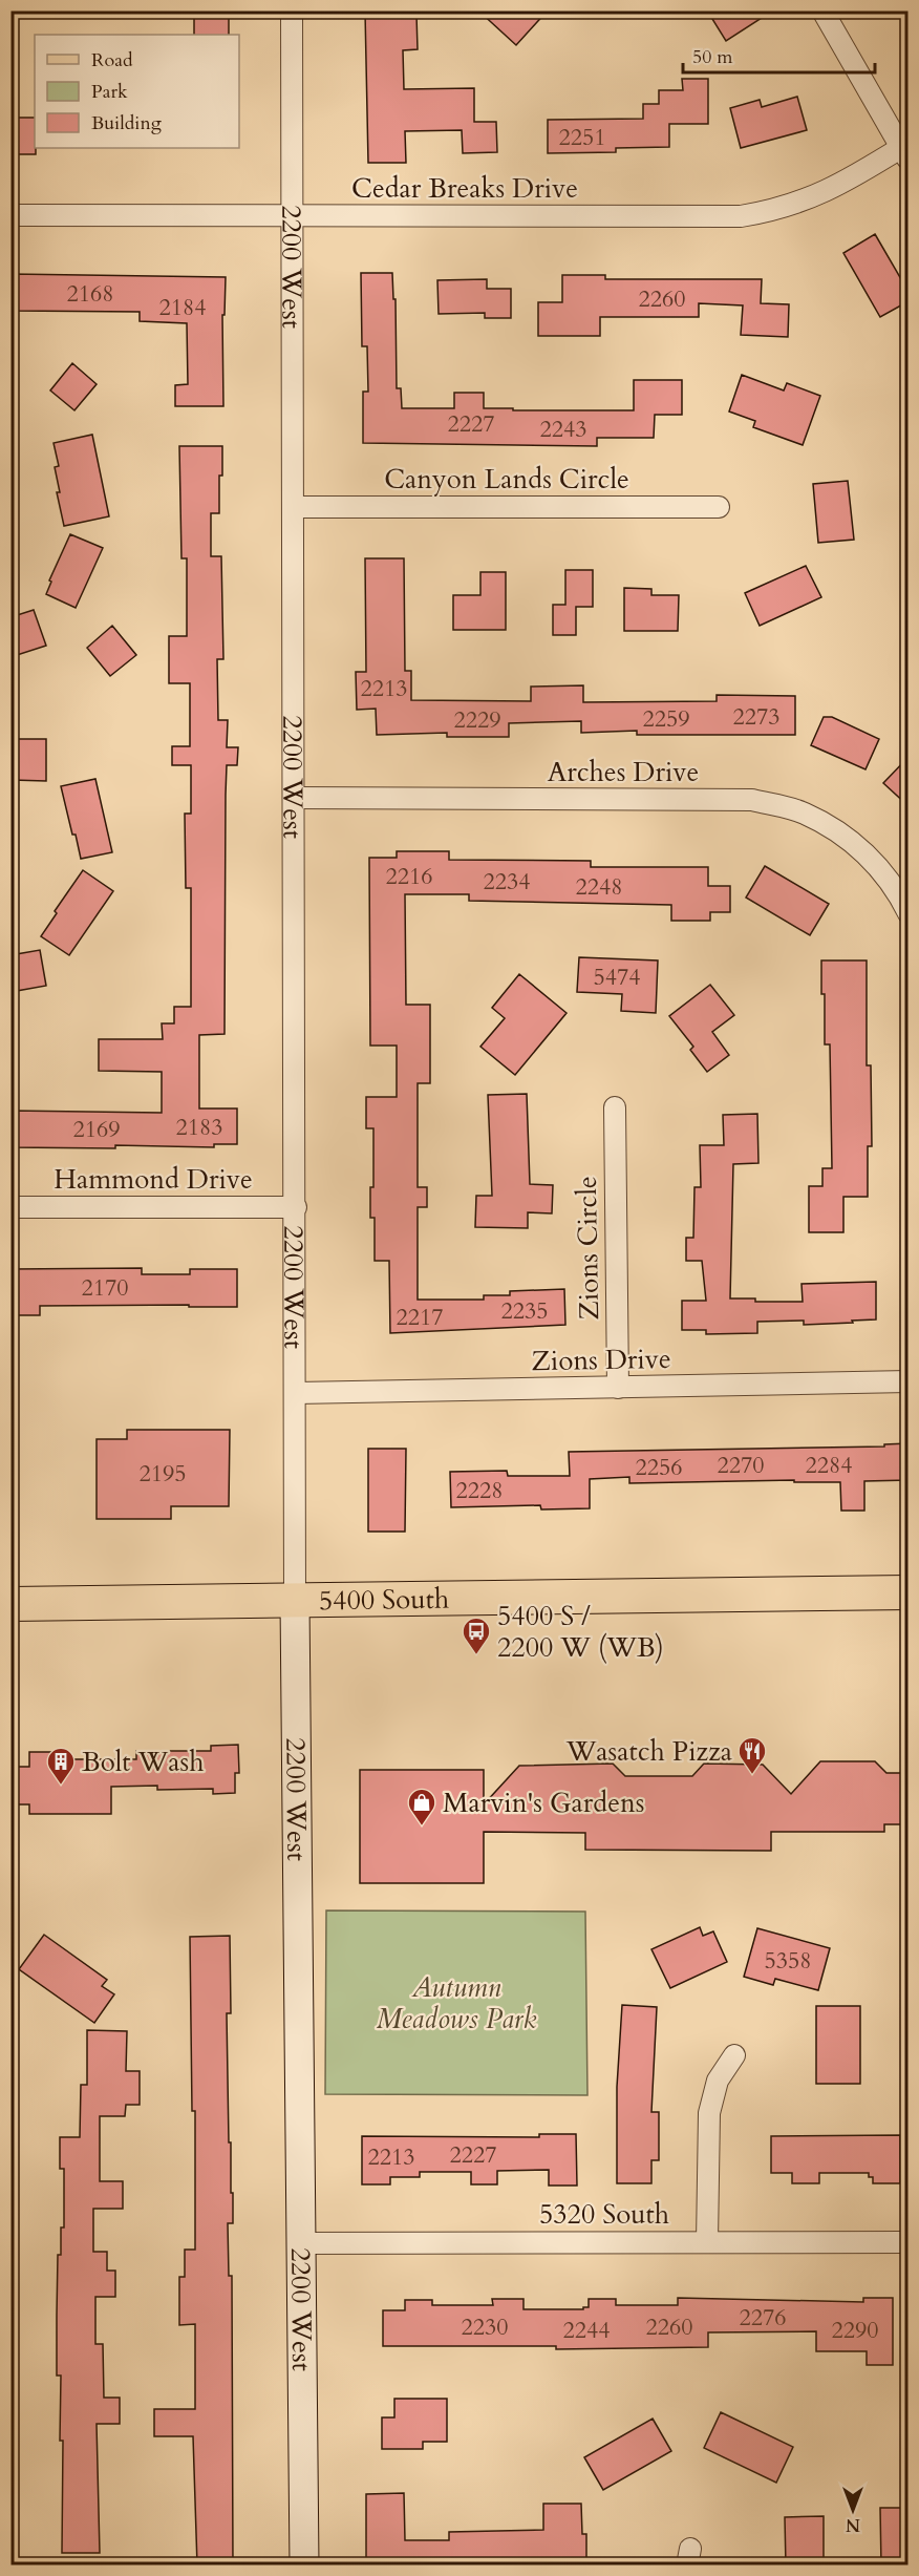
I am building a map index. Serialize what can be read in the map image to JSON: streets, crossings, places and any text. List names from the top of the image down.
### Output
{
  "streets": {
    "main road": ["5400 South"],
    "street": [
      "Cedar Breaks Drive",
      "2200 West",
      "Canyon Lands Circle",
      "Arches Drive",
      "Hammond Drive",
      "Zions Circle",
      "Zions Drive",
      "5320 South"
    ]
  },
  "crossings": [
    ["Cedar Breaks Drive", "2200 West"],
    ["2200 West", "Canyon Lands Circle"],
    ["2200 West", "Arches Drive"],
    ["2200 West", "Hammond Drive"],
    ["2200 West", "Zions Drive"],
    ["2200 West", "5400 South"],
    ["2200 West", "5320 South"],
    ["Zions Circle", "Zions Drive"]
  ],
  "parks": ["Autumn Meadows Park"],
  "places": {
    "bus stop": ["5400 S / 2200 W (WB)"],
    "restaurant": ["Wasatch Pizza"],
    "building": ["Bolt Wash"],
    "shop": ["Marvin's Gardens"]
  },
  "house_numbers": [
    "2251",
    "2168",
    "2260",
    "2184",
    "2227",
    "2243",
    "2213",
    "2273",
    "2259",
    "2229",
    "2216",
    "2234",
    "2248",
    "5474",
    "2183",
    "2169",
    "2170",
    "2235",
    "2217",
    "2270",
    "2284",
    "2256",
    "2195",
    "2228",
    "5358",
    "2227",
    "2213",
    "2276",
    "2230",
    "2260",
    "2244",
    "2290"
  ],
  "legend": ["Road", "Park", "Building"],
  "scale_bar": "50 m",
  "north": "bottom"
}
